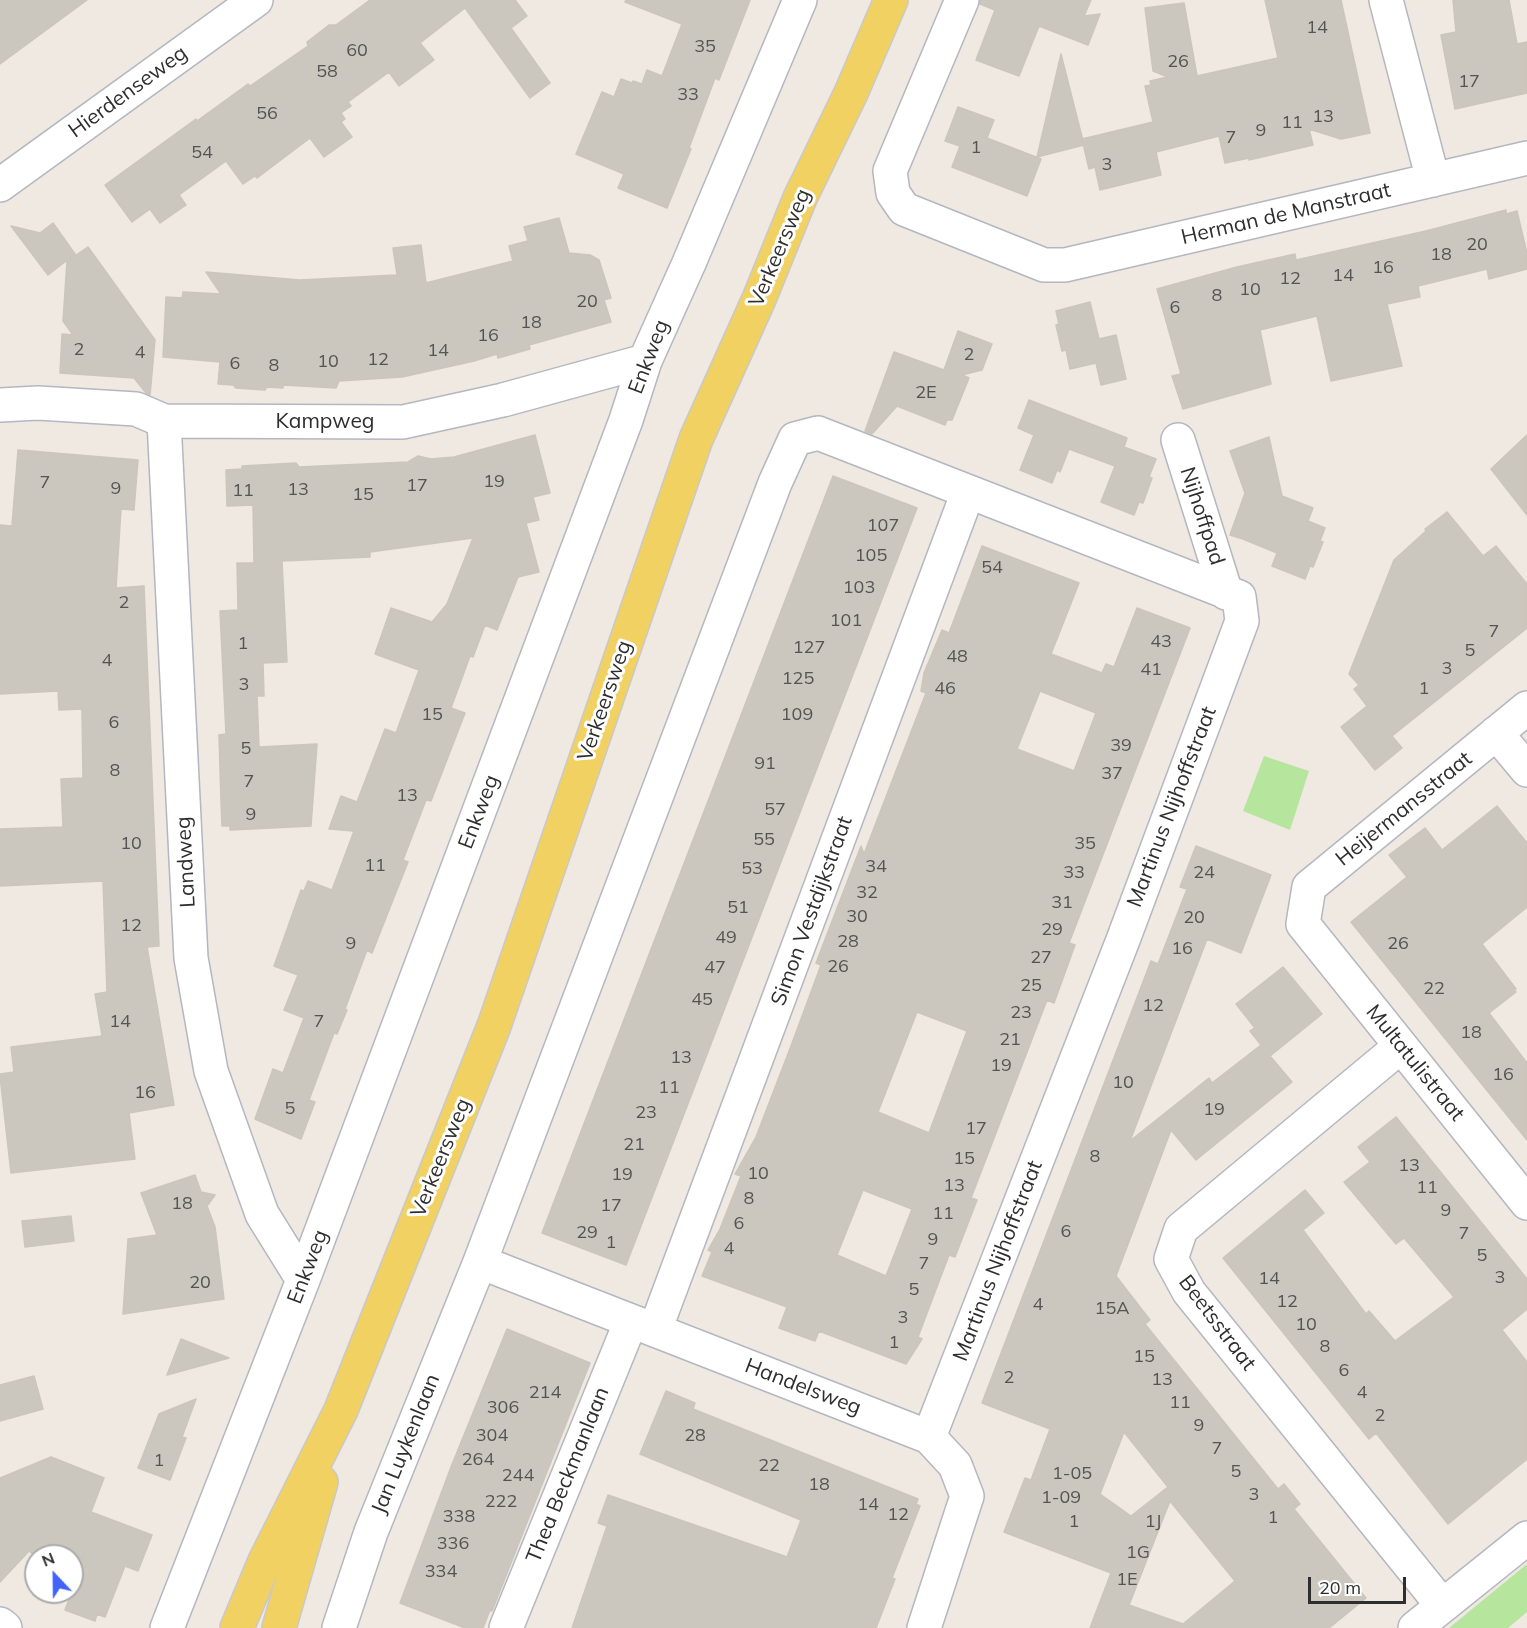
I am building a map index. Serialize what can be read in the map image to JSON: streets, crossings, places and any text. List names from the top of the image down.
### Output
{
  "streets": {
    "main road": ["Verkeersweg"],
    "street": [
      "Hierdenseweg",
      "Herman de Manstraat",
      "Enkweg",
      "Kampweg",
      "Nijhoffpad",
      "Martinus Nijhoffstraat",
      "Heijermansstraat",
      "Landweg",
      "Simon Vestdijkstraat",
      "Multatulistraat",
      "Beetsstraat",
      "Handelsweg",
      "Jan Luykenlaan",
      "Thea Beckmanlaan"
    ]
  },
  "crossings": [
    ["Enkweg", "Kampweg"],
    ["Enkweg", "Landweg"],
    ["Kampweg", "Landweg"],
    ["Nijhoffpad", "Martinus Nijhoffstraat"],
    ["Martinus Nijhoffstraat", "Handelsweg"],
    ["Heijermansstraat", "Multatulistraat"],
    ["Simon Vestdijkstraat", "Handelsweg"],
    ["Simon Vestdijkstraat", "Thea Beckmanlaan"],
    ["Multatulistraat", "Beetsstraat"],
    ["Handelsweg", "Jan Luykenlaan"],
    ["Handelsweg", "Thea Beckmanlaan"]
  ],
  "house_numbers": [
    "14",
    "35",
    "60",
    "26",
    "58",
    "17",
    "33",
    "56",
    "13",
    "11",
    "9",
    "7",
    "1",
    "54",
    "3",
    "20",
    "18",
    "16",
    "14",
    "12",
    "10",
    "8",
    "20",
    "6",
    "18",
    "16",
    "2",
    "14",
    "4",
    "2",
    "12",
    "10",
    "6",
    "8",
    "2E",
    "19",
    "7",
    "17",
    "9",
    "13",
    "11",
    "15",
    "107",
    "105",
    "54",
    "103",
    "2",
    "101",
    "7",
    "43",
    "1",
    "127",
    "5",
    "48",
    "4",
    "3",
    "41",
    "125",
    "3",
    "46",
    "1",
    "15",
    "109",
    "6",
    "39",
    "5",
    "91",
    "8",
    "37",
    "7",
    "13",
    "57",
    "9",
    "55",
    "10",
    "35",
    "11",
    "34",
    "53",
    "33",
    "24",
    "32",
    "31",
    "51",
    "30",
    "20",
    "12",
    "29",
    "49",
    "28",
    "9",
    "26",
    "16",
    "27",
    "26",
    "47",
    "25",
    "22",
    "45",
    "12",
    "23",
    "14",
    "7",
    "18",
    "21",
    "13",
    "19",
    "16",
    "10",
    "11",
    "16",
    "5",
    "19",
    "23",
    "17",
    "21",
    "8",
    "15",
    "13",
    "10",
    "19",
    "13",
    "11",
    "8",
    "18",
    "17",
    "9",
    "11",
    "6",
    "6",
    "29",
    "7",
    "9",
    "1",
    "4",
    "5",
    "7",
    "3",
    "14",
    "20",
    "5",
    "12",
    "4",
    "15A",
    "3",
    "10",
    "1",
    "8",
    "15",
    "6",
    "2",
    "13",
    "214",
    "4",
    "11",
    "306",
    "2",
    "9",
    "304",
    "28",
    "7",
    "264",
    "1",
    "22",
    "5",
    "1-05",
    "244",
    "18",
    "3",
    "1-09",
    "222",
    "14",
    "12",
    "338",
    "1",
    "1",
    "1J",
    "336",
    "1G",
    "334",
    "1E"
  ],
  "scale_bar": "20 m",
  "north": "top"
}
